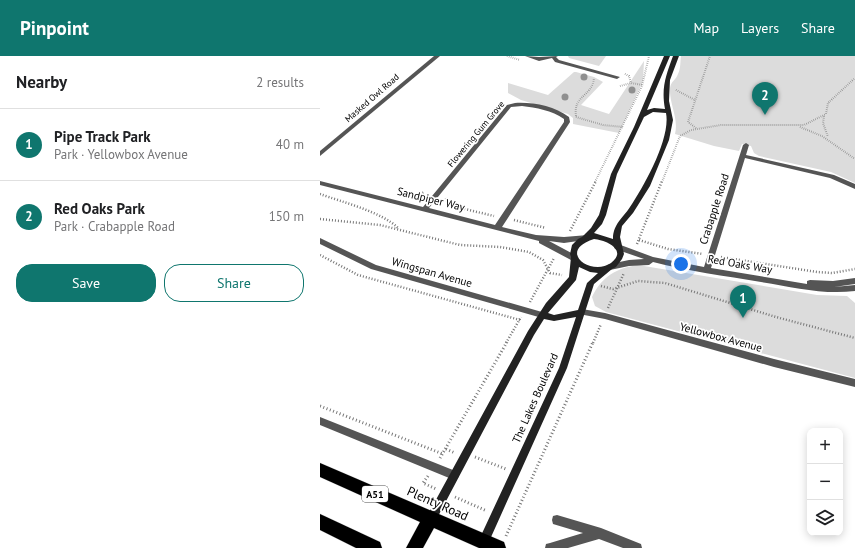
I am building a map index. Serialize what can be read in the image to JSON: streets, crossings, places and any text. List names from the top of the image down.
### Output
{
  "streets": {
    "highway": ["A51", "Plenty Road"],
    "street": [
      "Masked Owl Road",
      "Flowering Gum Grove",
      "Sandpiper Way",
      "Crabapple Road",
      "Red Oaks Way",
      "Wingspan Avenue",
      "Yellowbox Avenue",
      "The Lakes Boulevard"
    ]
  },
  "crossings": [
    ["Flowering Gum Grove", "Sandpiper Way"],
    ["Sandpiper Way", "Red Oaks Way"],
    ["Sandpiper Way", "The Lakes Boulevard"],
    ["Crabapple Road", "Red Oaks Way"],
    ["Red Oaks Way", "The Lakes Boulevard"],
    ["Yellowbox Avenue", "The Lakes Boulevard"],
    ["The Lakes Boulevard", "Plenty Road"]
  ],
  "page": {
    "header": "Pinpoint",
    "nav": ["Map", "Layers", "Share"],
    "heading": ["Nearby", "2 results"],
    "pins": ["2", "1"],
    "list": [
      {
        "mark": "1",
        "name": "Pipe Track Park",
        "note": "Park · Yellowbox Avenue",
        "value": "40 m"
      },
      {
        "mark": "2",
        "name": "Red Oaks Park",
        "note": "Park · Crabapple Road",
        "value": "150 m"
      }
    ],
    "buttons": ["Save", "Share"],
    "map_buttons": ["+", "−"]
  }
}
